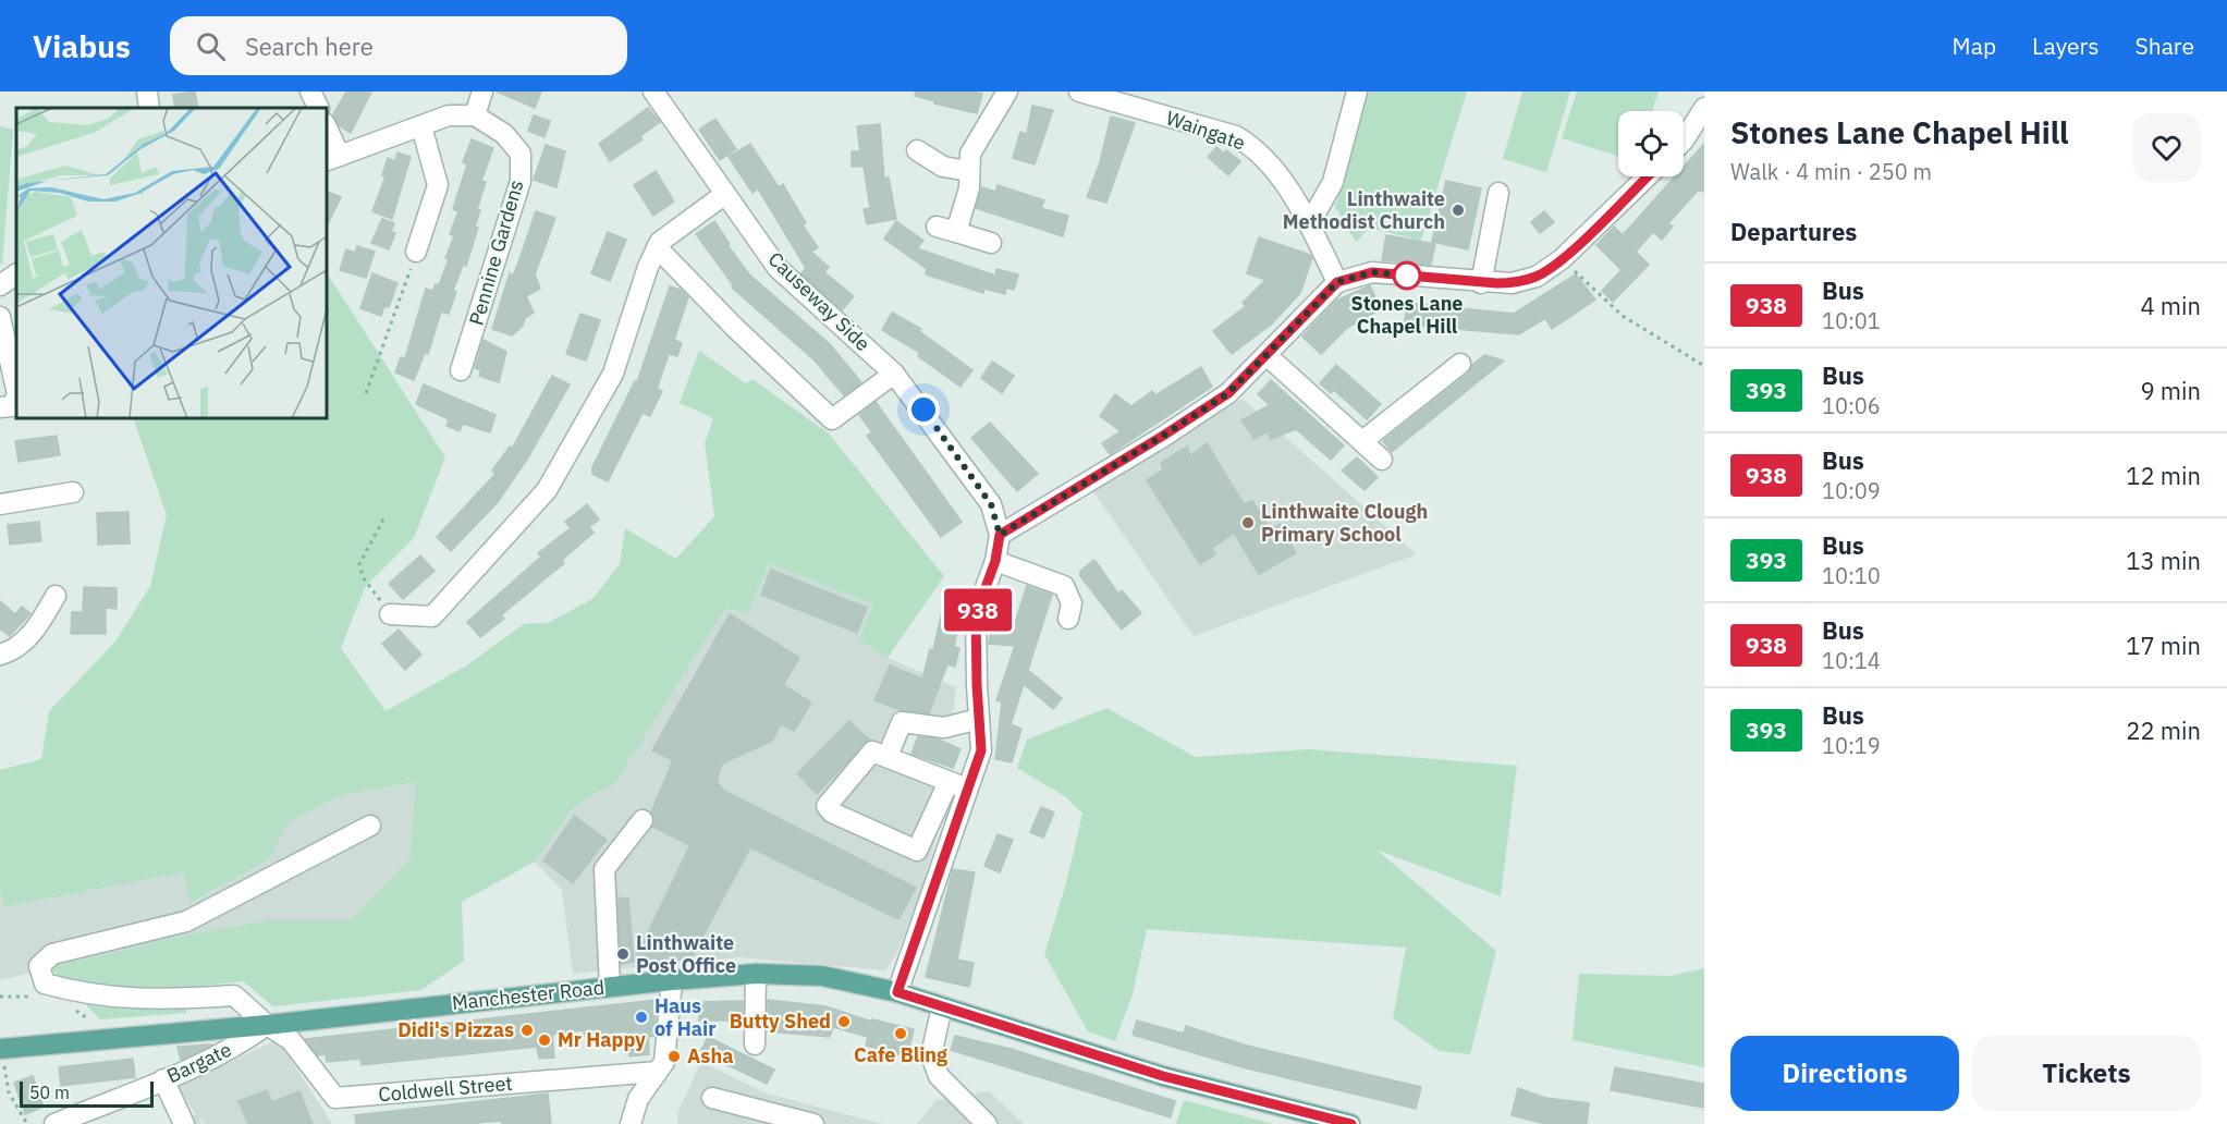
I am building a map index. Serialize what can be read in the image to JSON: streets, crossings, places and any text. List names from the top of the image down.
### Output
{
  "streets": {
    "main road": ["Manchester Road"],
    "street": [
      "Waingate",
      "Pennine Gardens",
      "Causeway Side",
      "Bargate",
      "Coldwell Street"
    ]
  },
  "crossings": [
    ["Manchester Road", "Bargate"],
    ["Manchester Road", "Coldwell Street"],
    ["Bargate", "Coldwell Street"]
  ],
  "places": [
    "Linthwaite Methodist Church",
    "Stones Lane Chapel Hill",
    "Linthwaite Clough Primary School",
    "Linthwaite Post Office",
    "Haus of Hair",
    "Butty Shed",
    "Didi's Pizzas",
    "Cafe Bling",
    "Mr Happy",
    "Asha"
  ],
  "lines": ["bus line 938"],
  "scale_bar": "50 m",
  "page": {
    "header": "Viabus",
    "search": "Search here",
    "nav": ["Map", "Layers", "Share"],
    "on_map": "938",
    "heading": [
      ["Stones Lane Chapel Hill", "Walk · 4 min · 250 m"],
      "Departures"
    ],
    "list": [
      {
        "mark": "938",
        "name": "Bus",
        "note": "10:01",
        "value": "4 min"
      },
      {
        "mark": "393",
        "name": "Bus",
        "note": "10:06",
        "value": "9 min"
      },
      {
        "mark": "938",
        "name": "Bus",
        "note": "10:09",
        "value": "12 min"
      },
      {
        "mark": "393",
        "name": "Bus",
        "note": "10:10",
        "value": "13 min"
      },
      {
        "mark": "938",
        "name": "Bus",
        "note": "10:14",
        "value": "17 min"
      },
      {
        "mark": "393",
        "name": "Bus",
        "note": "10:19",
        "value": "22 min"
      }
    ],
    "buttons": ["Directions", "Tickets"],
    "scale": "50 m"
  }
}
